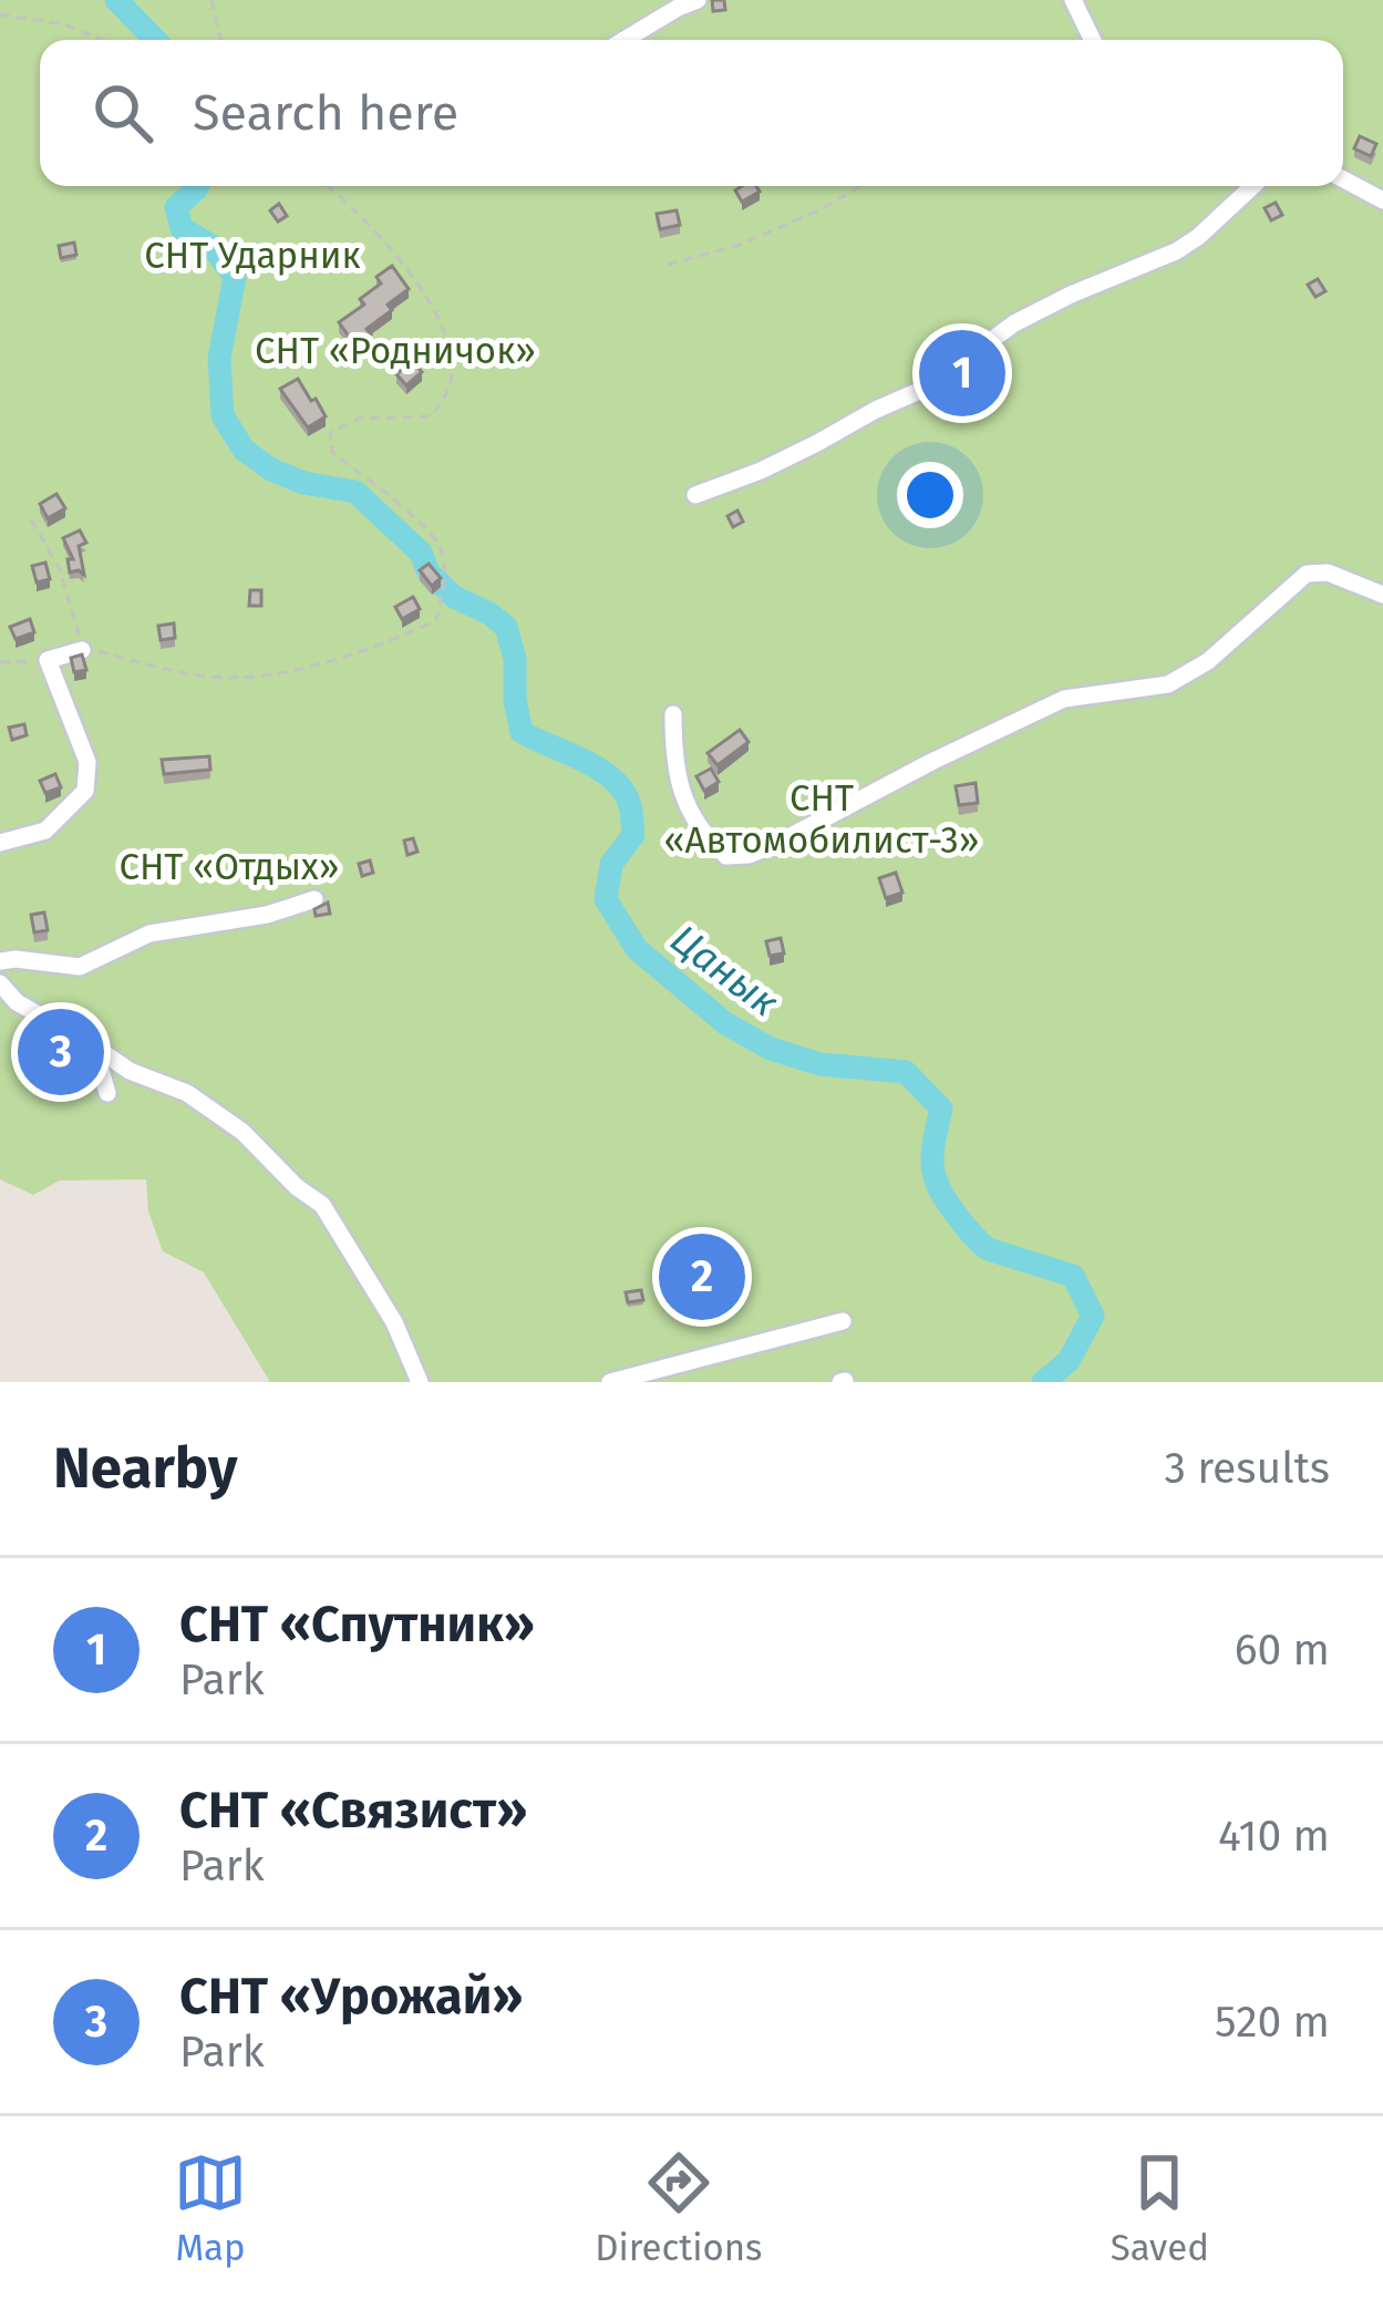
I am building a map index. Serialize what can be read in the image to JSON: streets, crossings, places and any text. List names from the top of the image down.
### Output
{
  "water": ["Цанык"],
  "parks": [
    "СНТ Ударник",
    "СНТ «Родничок»",
    "СНТ «Автомобилист-3»",
    "СНТ «Отдых»"
  ],
  "page": {
    "search": "Search here",
    "pins": ["1", "3", "2"],
    "heading": ["Nearby", "3 results"],
    "list": [
      {
        "mark": "1",
        "name": "СНТ «Спутник»",
        "note": "Park",
        "value": "60 m"
      },
      {
        "mark": "2",
        "name": "СНТ «Связист»",
        "note": "Park",
        "value": "410 m"
      },
      {
        "mark": "3",
        "name": "СНТ «Урожай»",
        "note": "Park",
        "value": "520 m"
      }
    ],
    "nav": ["Map", "Directions", "Saved"]
  }
}
